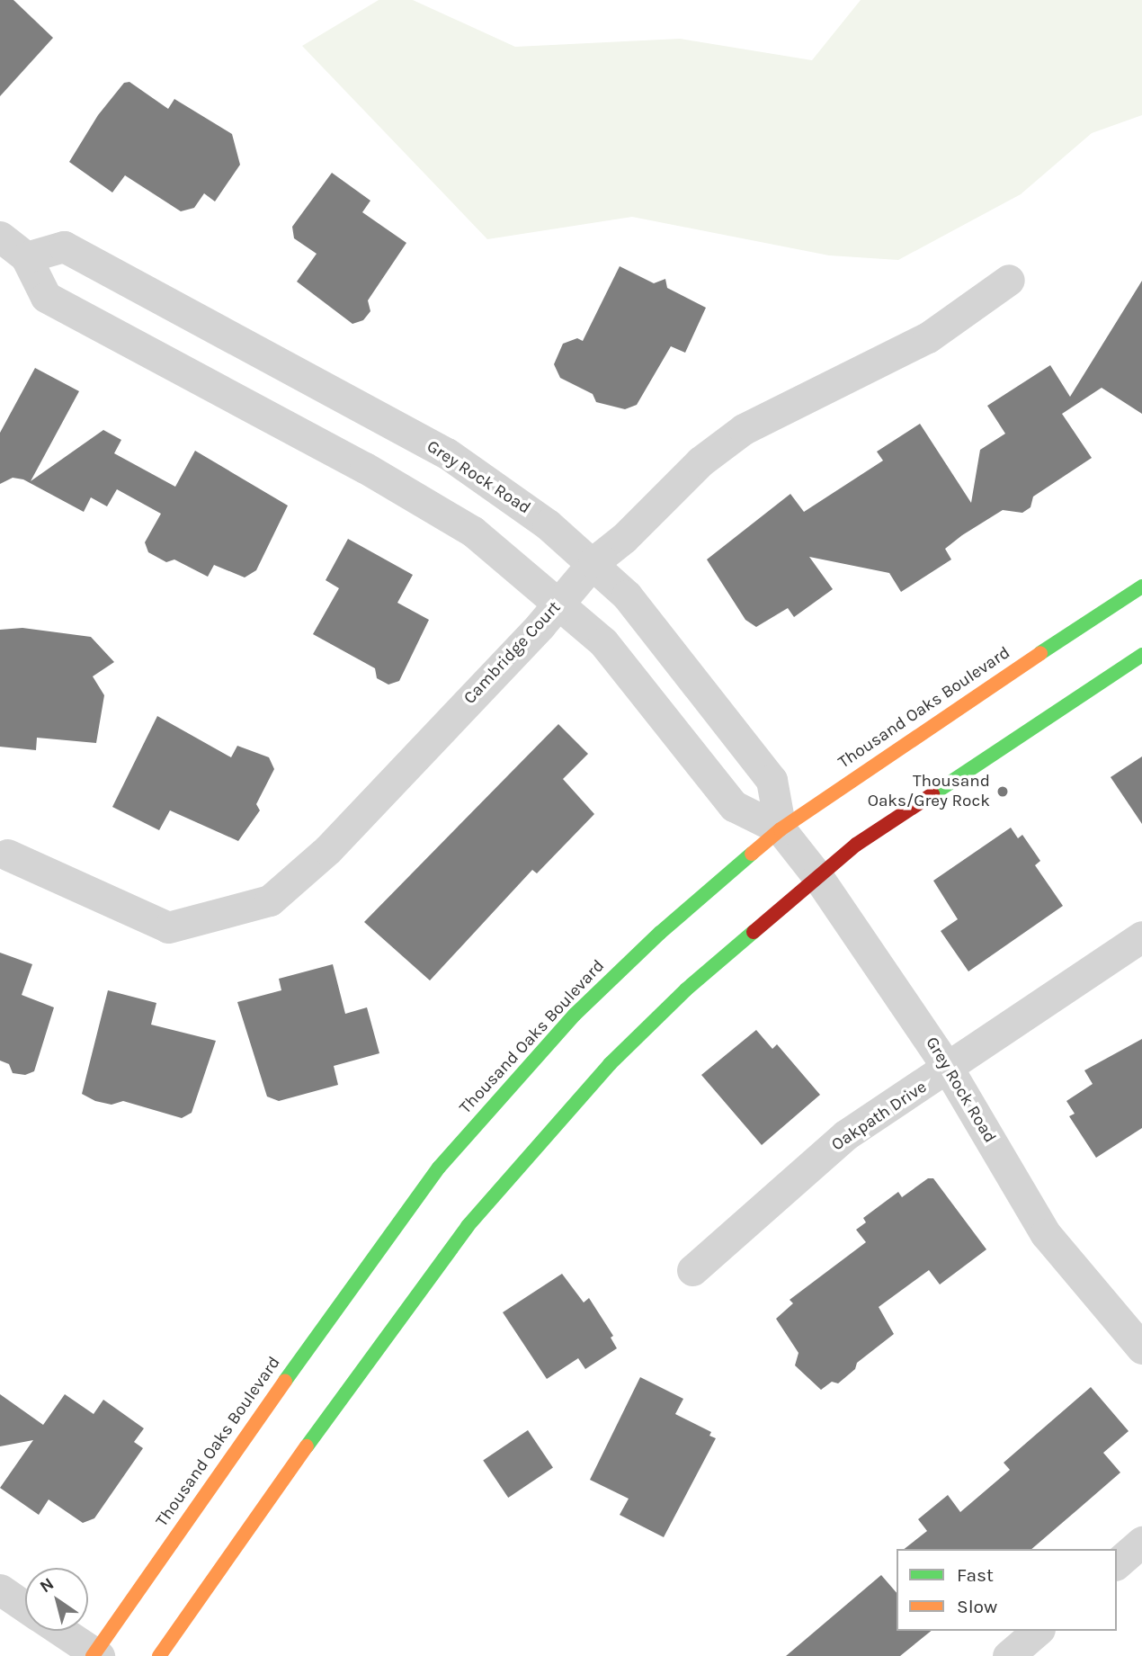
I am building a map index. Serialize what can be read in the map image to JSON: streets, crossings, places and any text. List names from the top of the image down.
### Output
{
  "streets": {
    "main road": ["Thousand Oaks Boulevard"],
    "street": ["Grey Rock Road", "Cambridge Court", "Oakpath Drive"]
  },
  "crossings": [
    ["Grey Rock Road", "Cambridge Court"],
    ["Grey Rock Road", "Thousand Oaks Boulevard"],
    ["Grey Rock Road", "Oakpath Drive"]
  ],
  "places": ["Thousand Oaks/Grey Rock"],
  "legend": ["Fast", "Slow"],
  "north": "top left"
}
